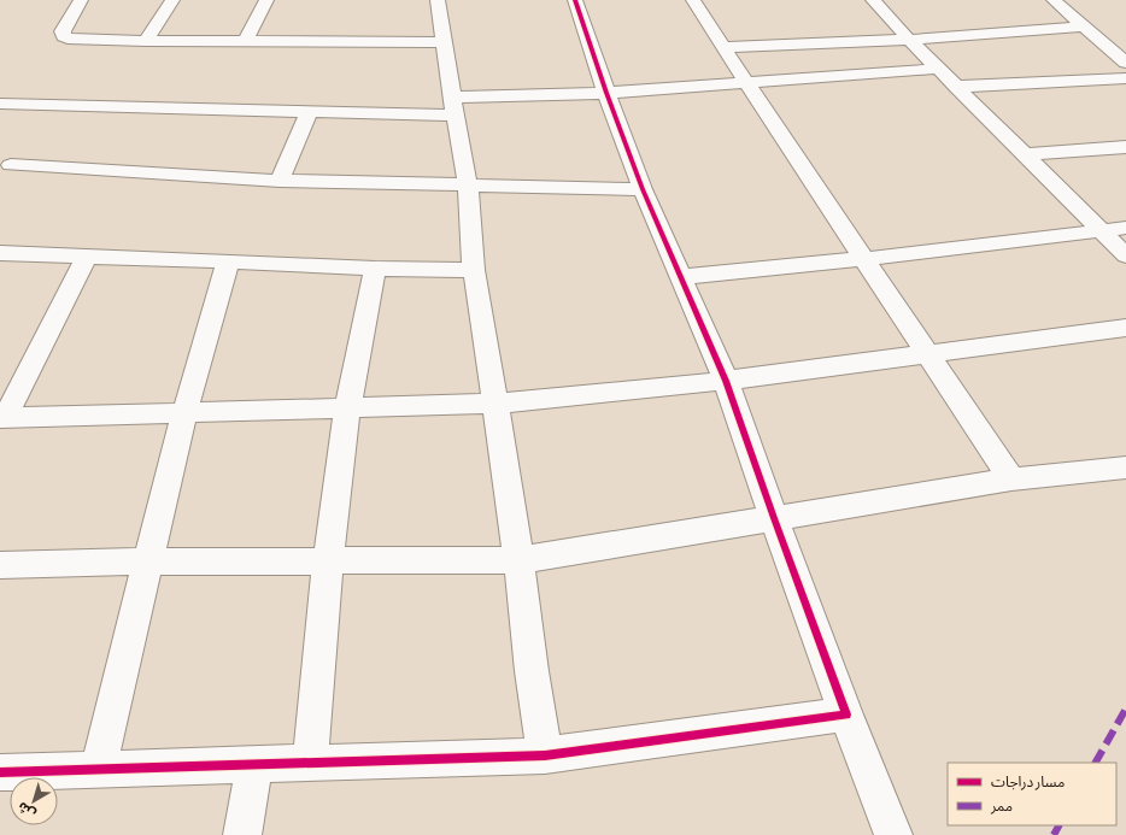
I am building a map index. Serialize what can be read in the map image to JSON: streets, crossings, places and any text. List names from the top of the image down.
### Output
{
  "legend": ["مسار دراجات", "ممر"],
  "north": "bottom left"
}
